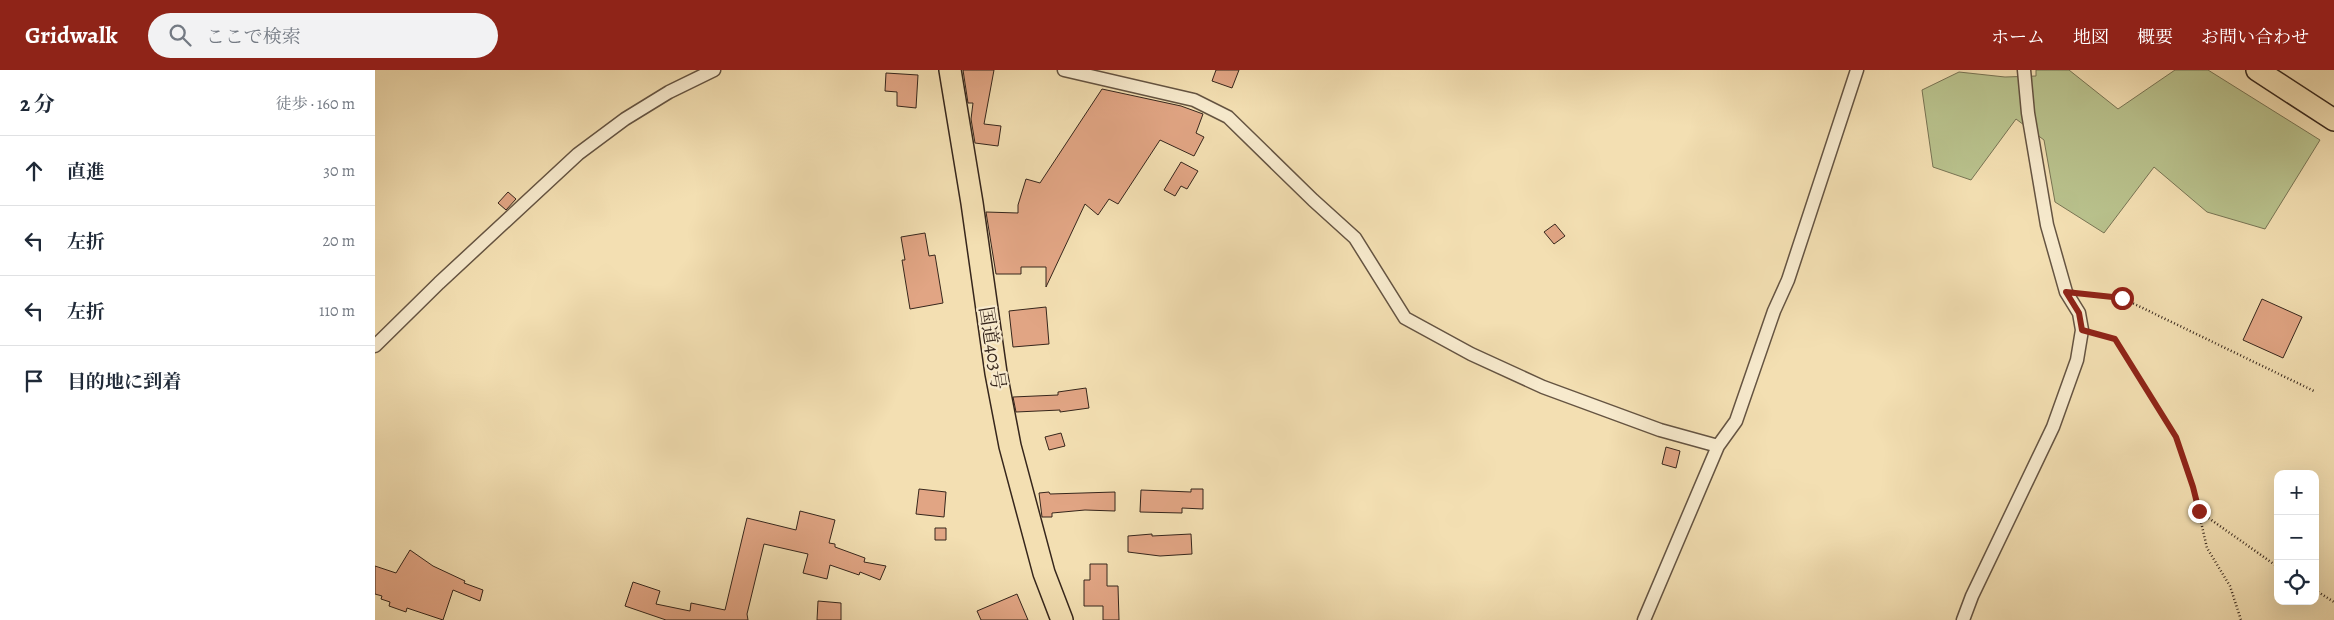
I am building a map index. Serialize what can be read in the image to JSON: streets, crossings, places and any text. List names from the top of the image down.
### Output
{
  "streets": {
    "main road": ["国道403号"]
  },
  "page": {
    "header": "Gridwalk",
    "search": "ここで検索",
    "nav": [
      "ホーム",
      "地図",
      "概要",
      "お問い合わせ"
    ],
    "heading": ["2 分", "徒歩 · 160 m"],
    "list": [
      ["直進", "30 m"],
      ["左折", "20 m"],
      ["左折", "110 m"],
      "目的地に到着"
    ],
    "map_buttons": ["+", "−"]
  }
}
